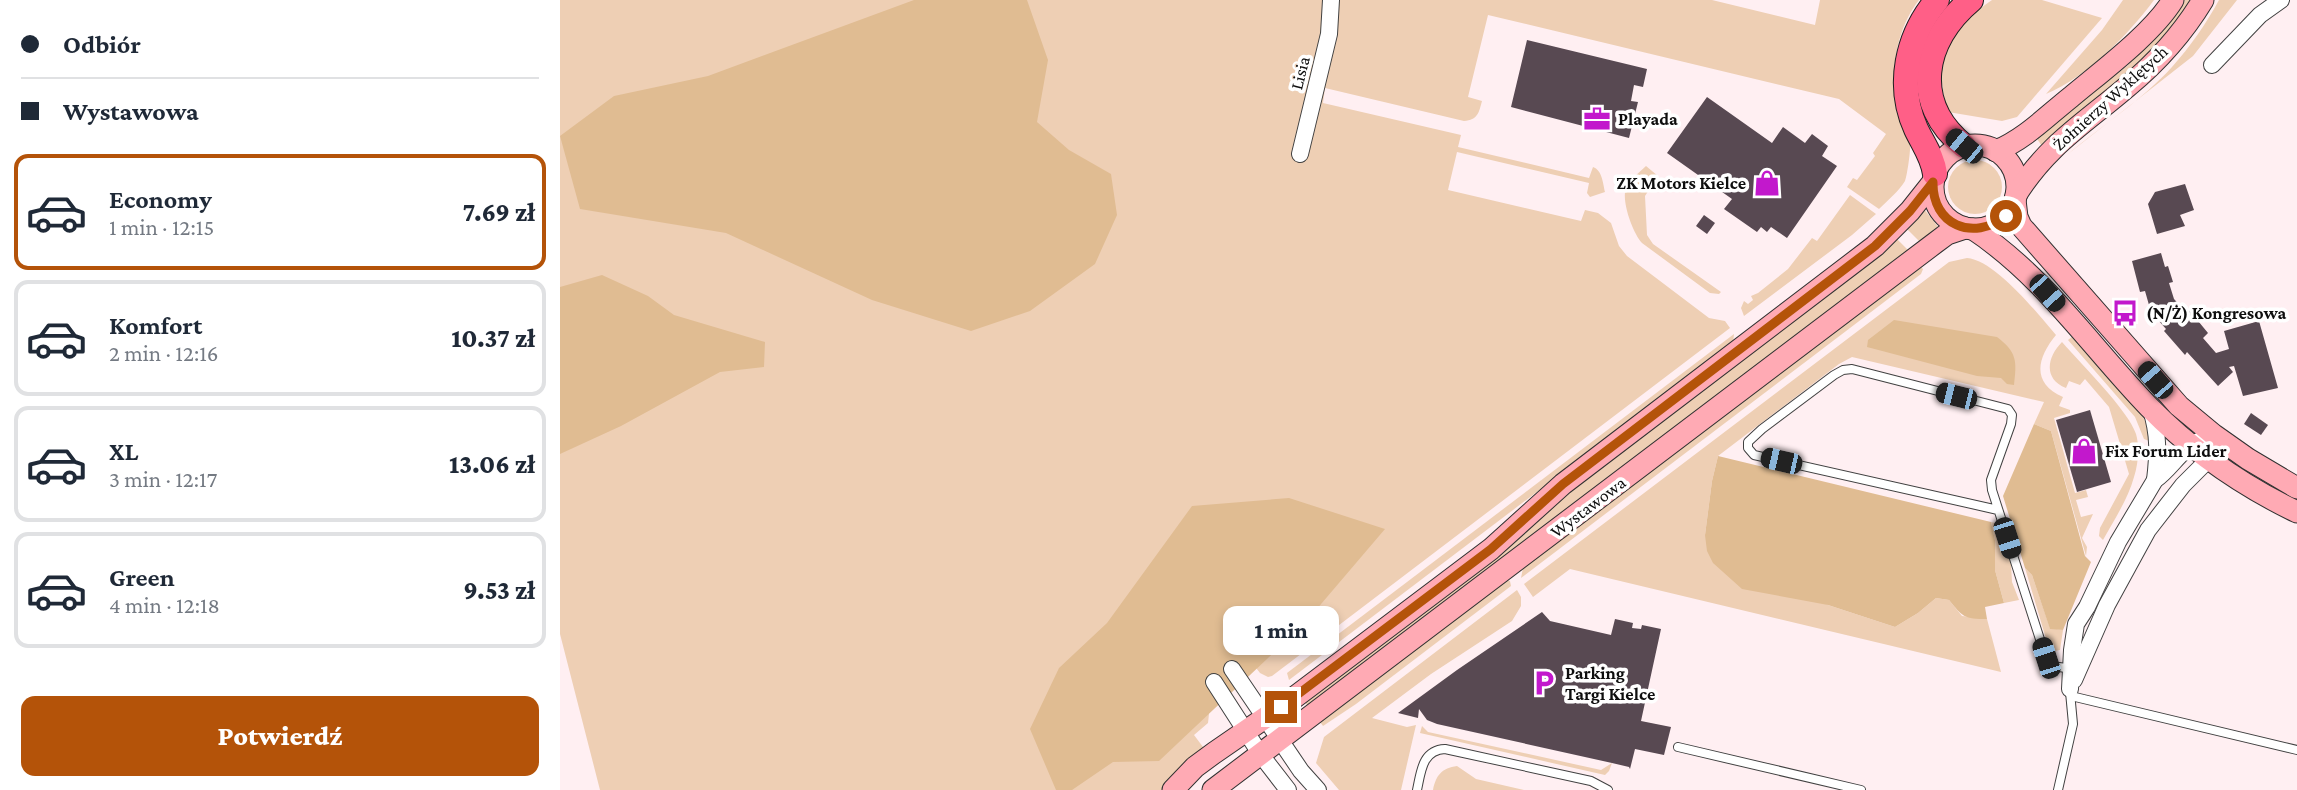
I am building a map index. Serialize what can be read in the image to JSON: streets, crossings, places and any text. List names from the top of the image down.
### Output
{
  "streets": {
    "street": ["Lisia", "Żołnierzy Wyklętych", "Wystawowa"]
  },
  "crossings": [
    ["Żołnierzy Wyklętych", "Wystawowa"]
  ],
  "places": {
    "office": ["Playada"],
    "shop": ["ZK Motors Kielce", "Fix Forum Lider"],
    "bus stop": ["(N/Ż) Kongresowa"],
    "parking": ["Parking Targi Kielce"]
  },
  "page": {
    "banner": ["Odbiór", "Wystawowa"],
    "list": [
      {
        "name": "Economy",
        "note": "1 min · 12:15",
        "value": "7.69 zł"
      },
      {
        "name": "Komfort",
        "note": "2 min · 12:16",
        "value": "10.37 zł"
      },
      {
        "name": "XL",
        "note": "3 min · 12:17",
        "value": "13.06 zł"
      },
      {
        "name": "Green",
        "note": "4 min · 12:18",
        "value": "9.53 zł"
      }
    ],
    "bubble": "1 min",
    "buttons": "Potwierdź"
  }
}
